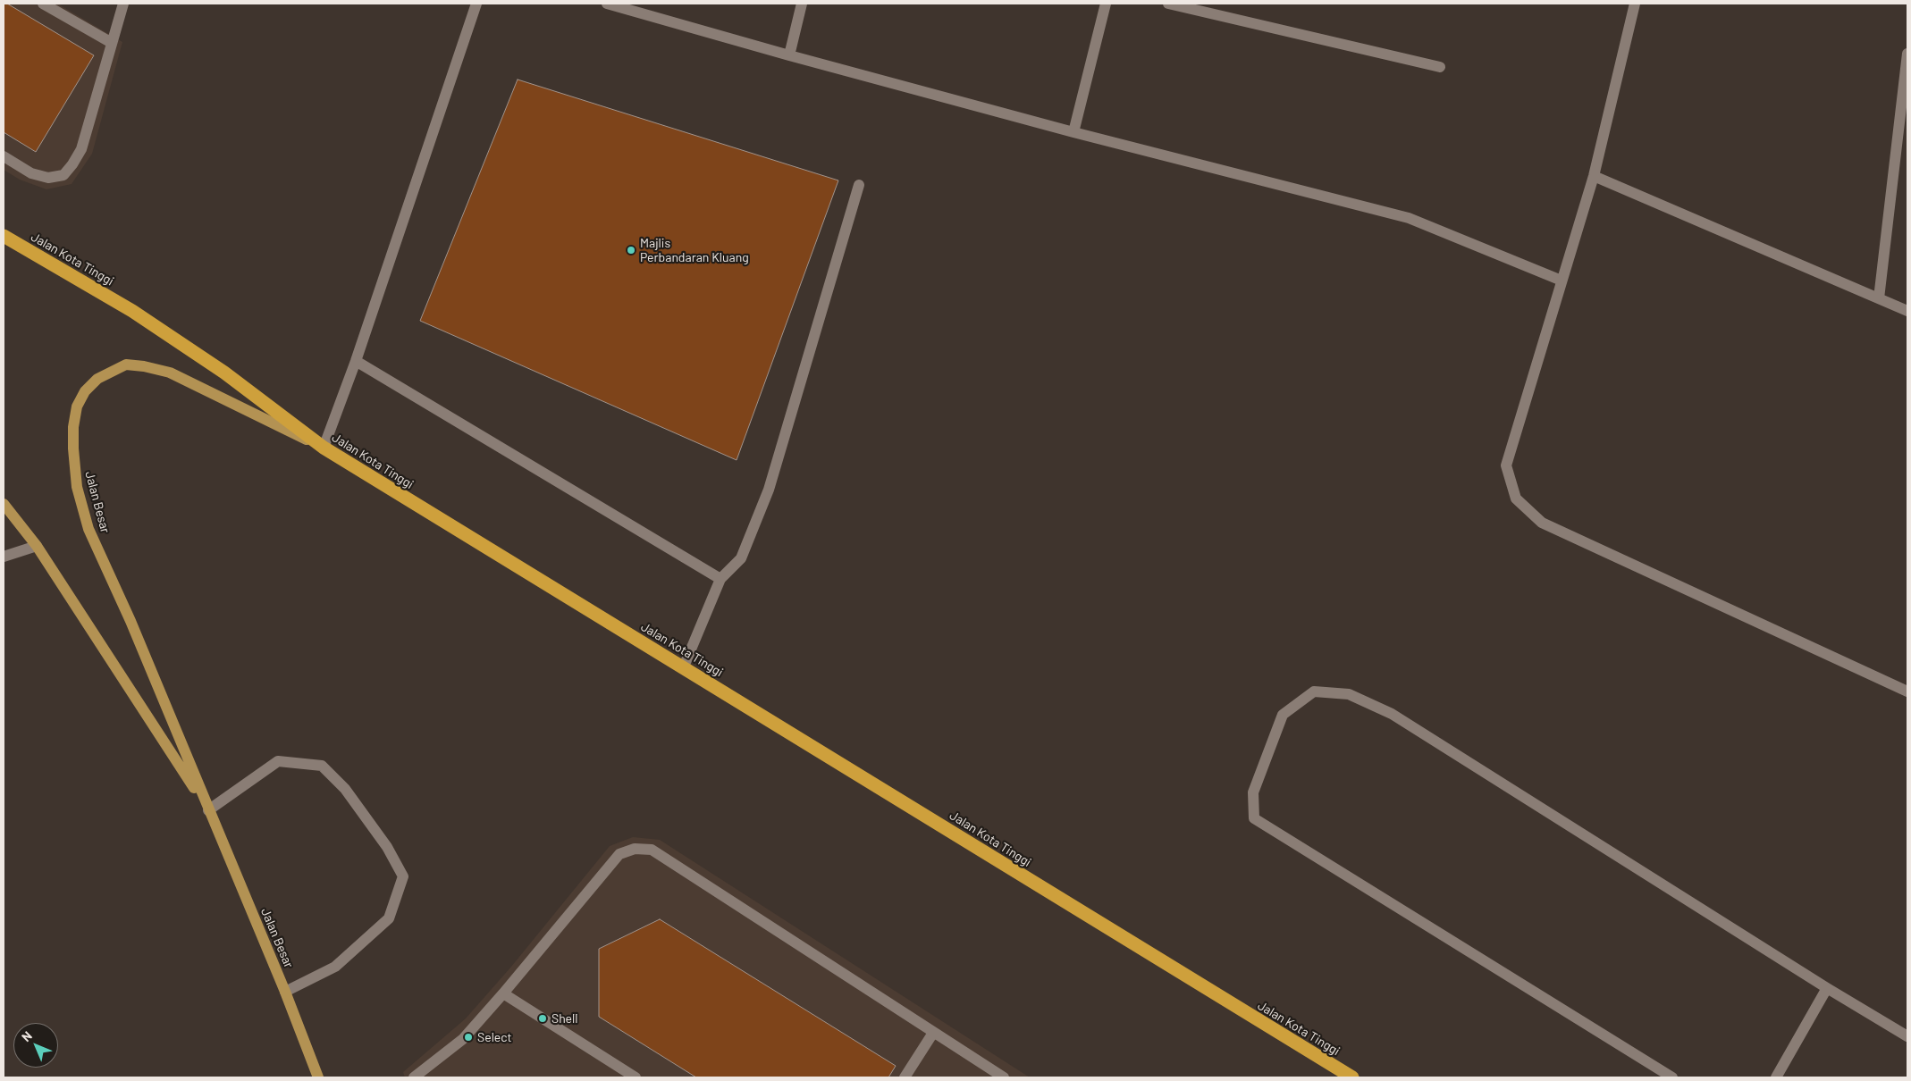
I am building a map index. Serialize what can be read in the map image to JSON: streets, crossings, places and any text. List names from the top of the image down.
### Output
{
  "streets": {
    "highway": ["Jalan Kota Tinggi"],
    "main road": ["Jalan Besar"]
  },
  "crossings": [
    ["Jalan Kota Tinggi", "Jalan Besar"]
  ],
  "places": ["Majlis Perbandaran Kluang", "Shell", "Select"],
  "north": "top left"
}
